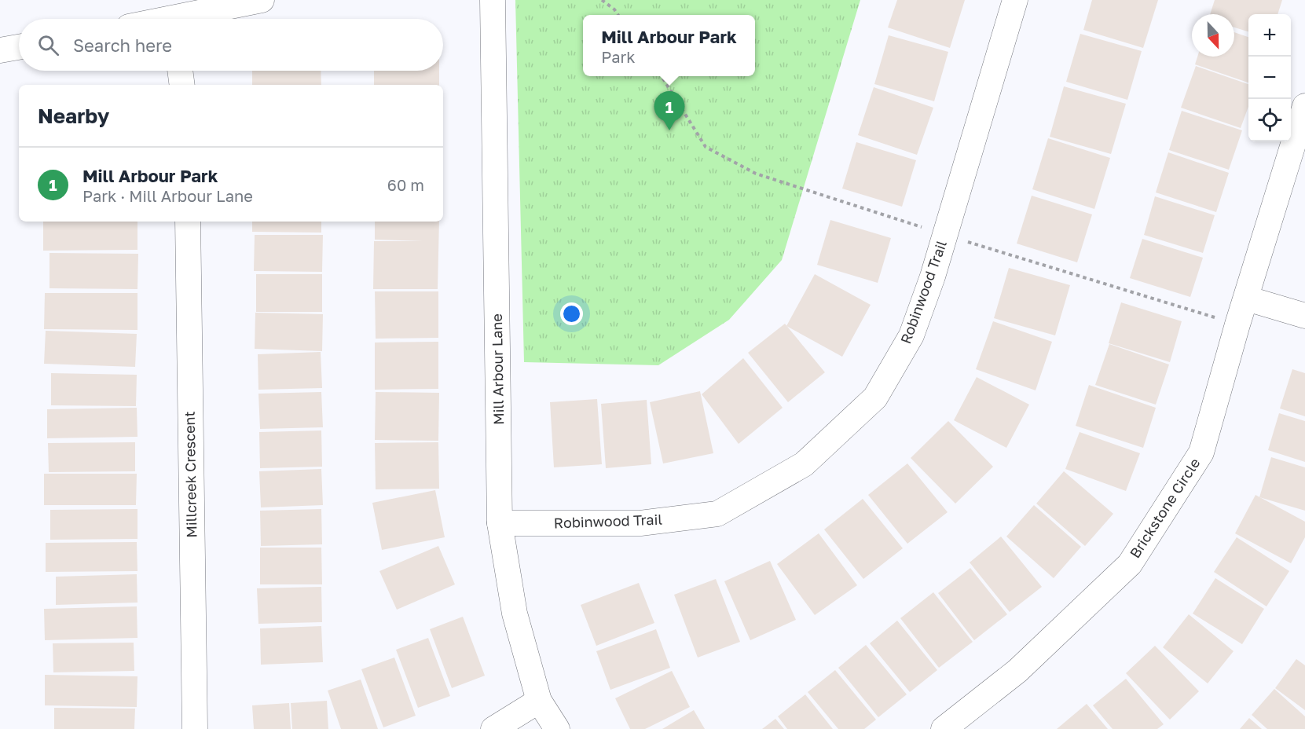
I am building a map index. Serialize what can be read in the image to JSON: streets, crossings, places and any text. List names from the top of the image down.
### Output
{
  "streets": {
    "street": [
      "Robinwood Trail",
      "Mill Arbour Lane",
      "Millcreek Crescent",
      "Brickstone Circle"
    ]
  },
  "crossings": [
    ["Robinwood Trail", "Mill Arbour Lane"]
  ],
  "north": "bottom",
  "page": {
    "map_buttons": ["+", "−"],
    "popup": ["Mill Arbour Park", "Park"],
    "search": "Search here",
    "heading": "Nearby",
    "pins": "1",
    "list": [
      {
        "mark": "1",
        "name": "Mill Arbour Park",
        "note": "Park · Mill Arbour Lane",
        "value": "60 m"
      }
    ]
  }
}
